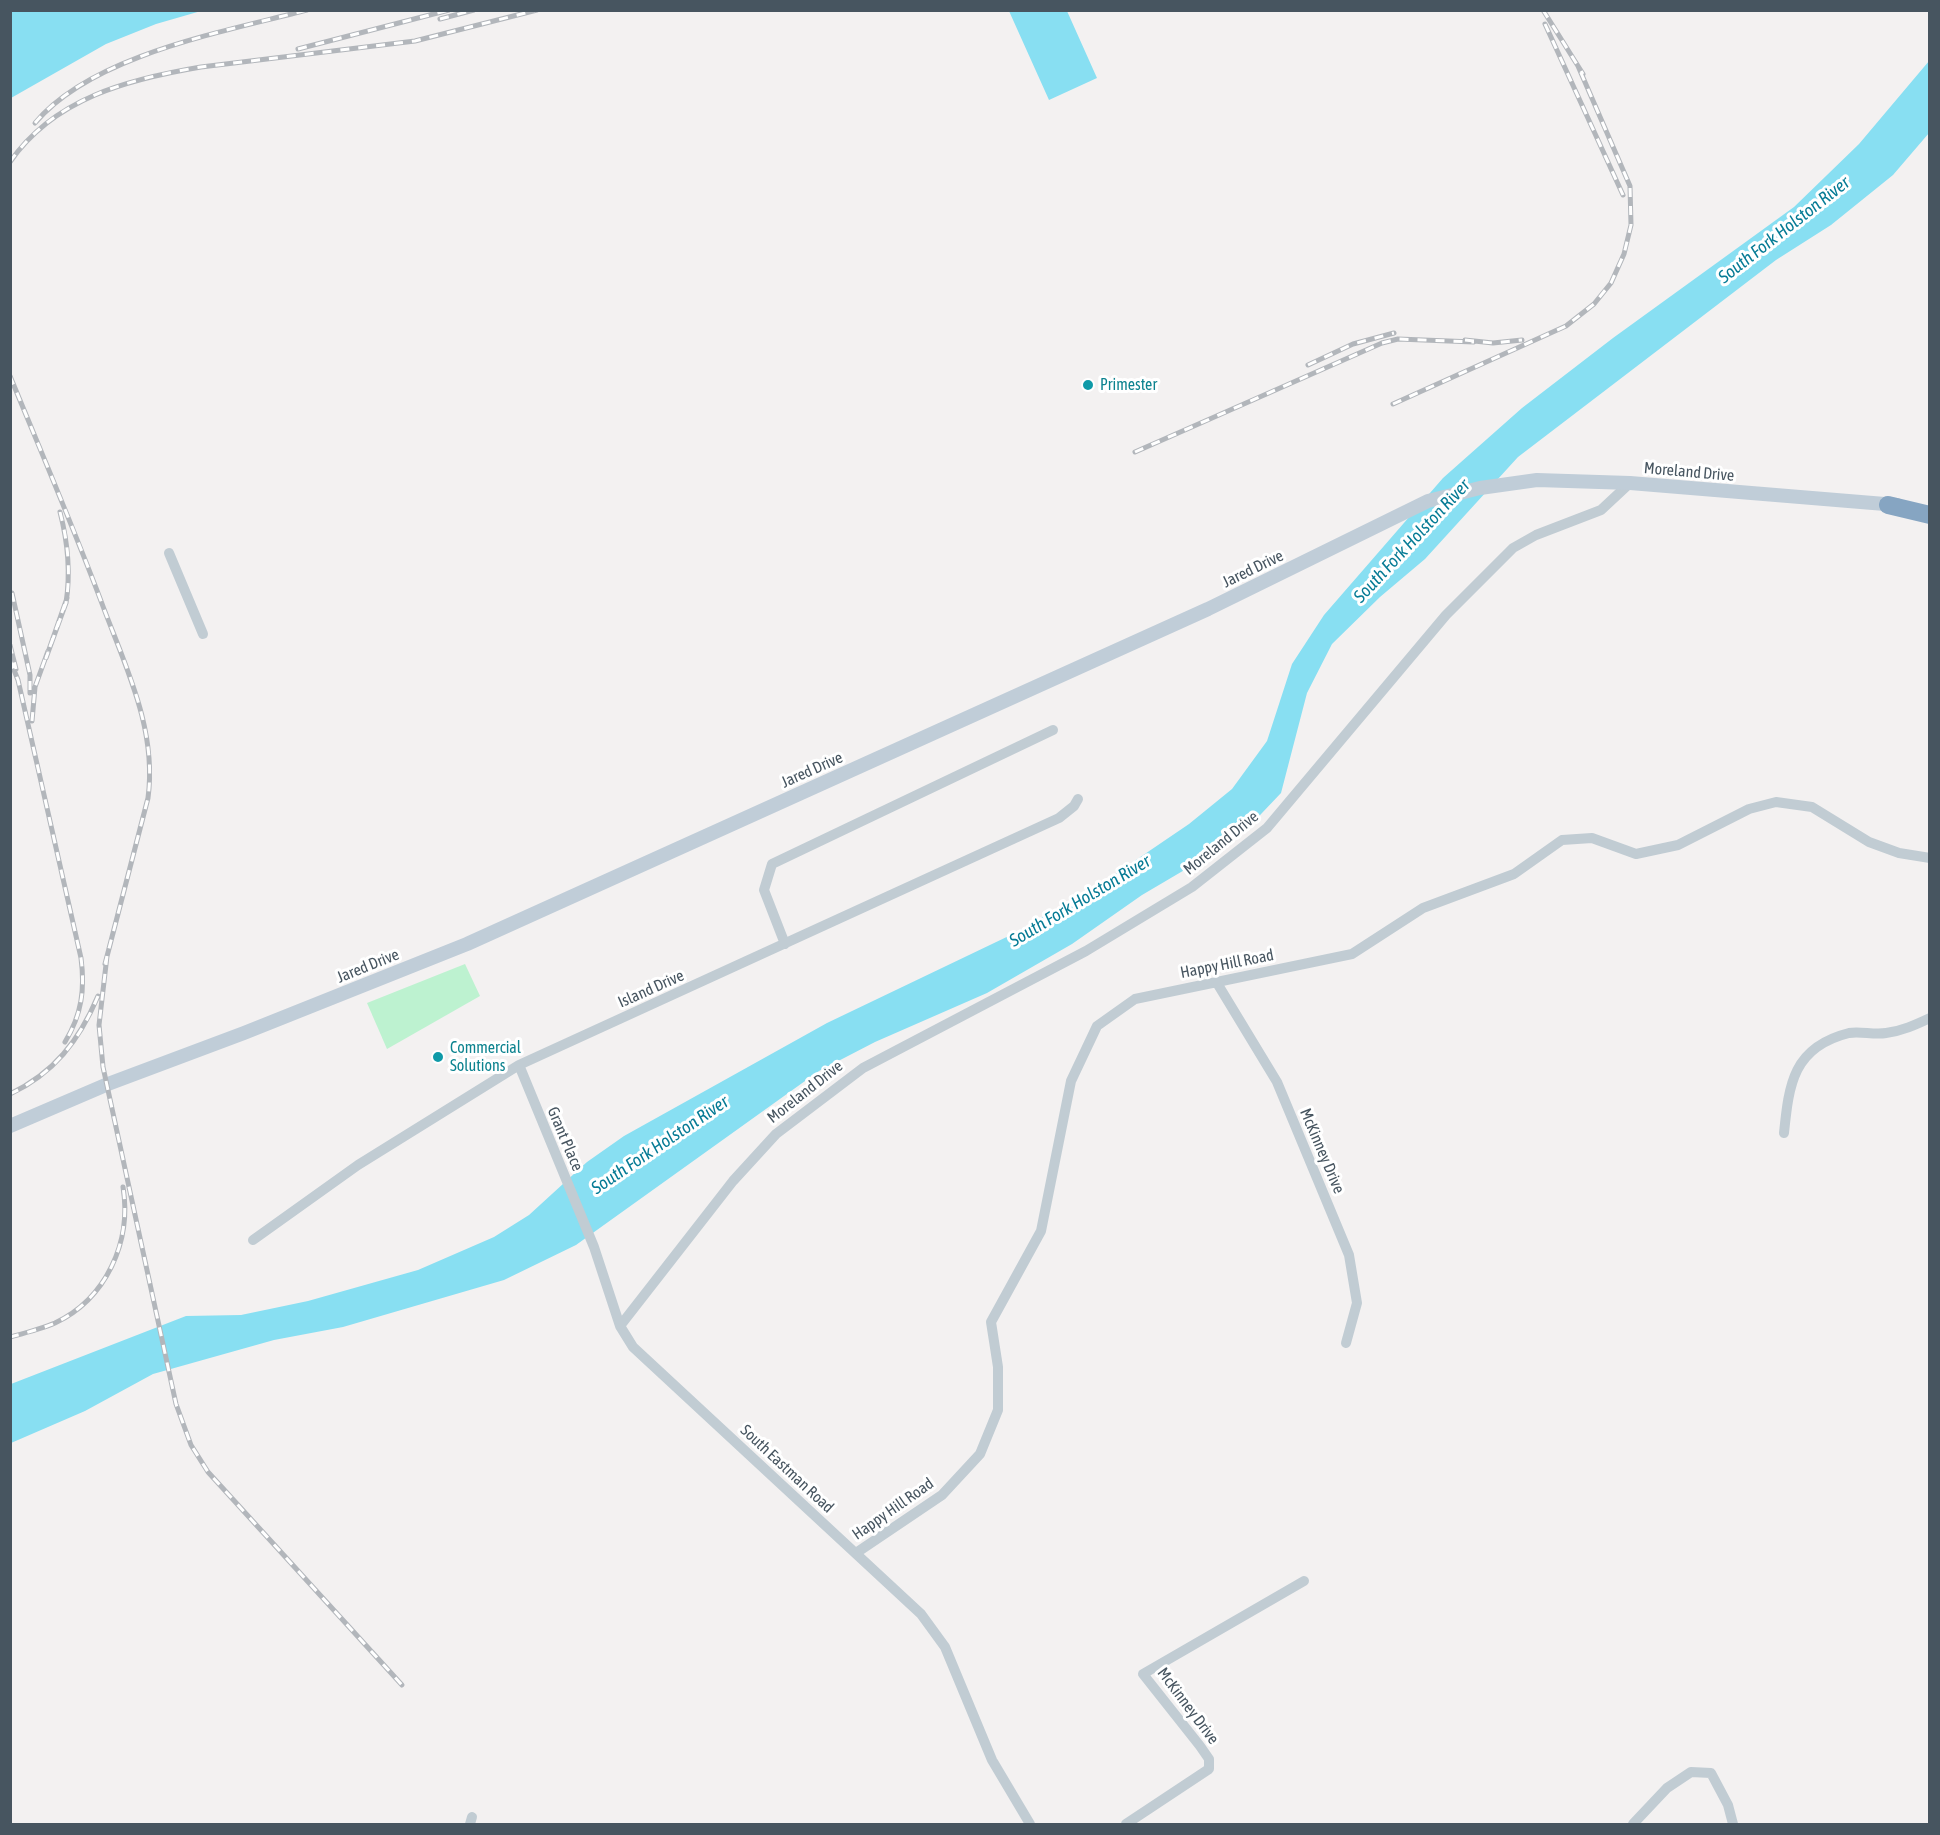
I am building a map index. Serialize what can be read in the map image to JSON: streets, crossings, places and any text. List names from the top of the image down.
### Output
{
  "streets": {
    "main road": ["Moreland Drive", "Jared Drive"],
    "street": [
      "Happy Hill Road",
      "Island Drive",
      "Grant Place",
      "McKinney Drive",
      "South Eastman Road"
    ]
  },
  "crossings": [
    ["Moreland Drive", "Jared Drive"],
    ["Moreland Drive", "Grant Place"],
    ["Moreland Drive", "South Eastman Road"],
    ["Happy Hill Road", "McKinney Drive"],
    ["Happy Hill Road", "South Eastman Road"],
    ["Island Drive", "Grant Place"],
    ["Grant Place", "South Eastman Road"]
  ],
  "water": ["South Fork Holston River"],
  "places": ["Primester", "Commercial Solutions"]
}
